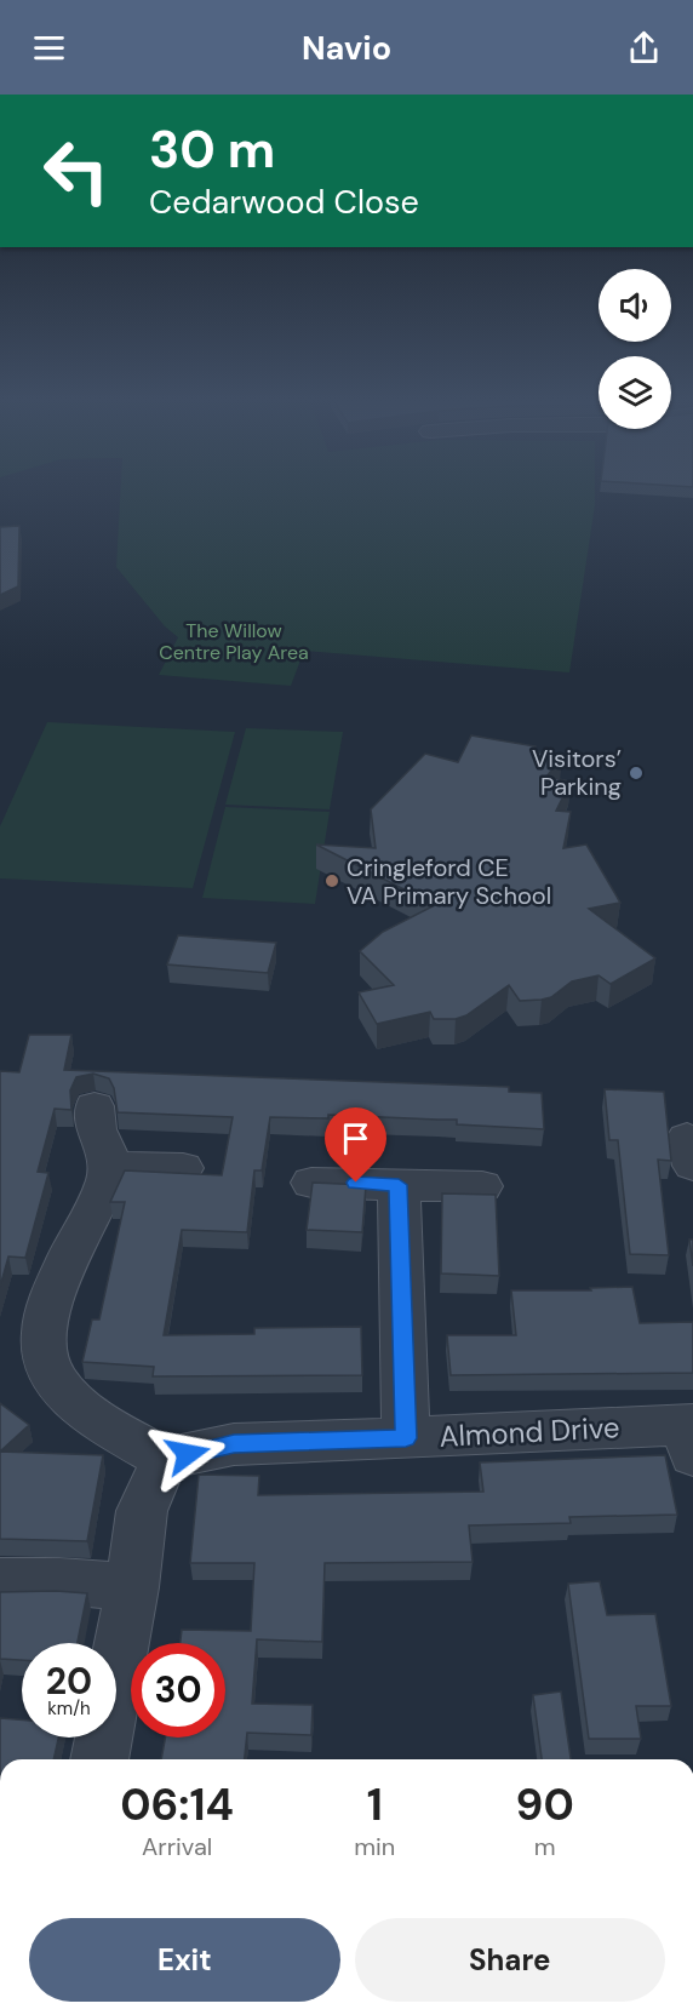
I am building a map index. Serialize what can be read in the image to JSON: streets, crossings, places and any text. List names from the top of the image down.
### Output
{
  "streets": {
    "street": ["Almond Drive"]
  },
  "parks": ["The Willow Centre Play Area"],
  "places": ["Visitors’ Parking", "Cringleford CE VA Primary School"],
  "page": {
    "header": "Navio",
    "turn": ["30 m", "Cedarwood Close"],
    "speed": "20 km/h",
    "limit": "30",
    "eta": [
      "06:14",
      "Arrival",
      "1",
      "min",
      "90",
      "m"
    ],
    "buttons": ["Exit", "Share"]
  }
}
